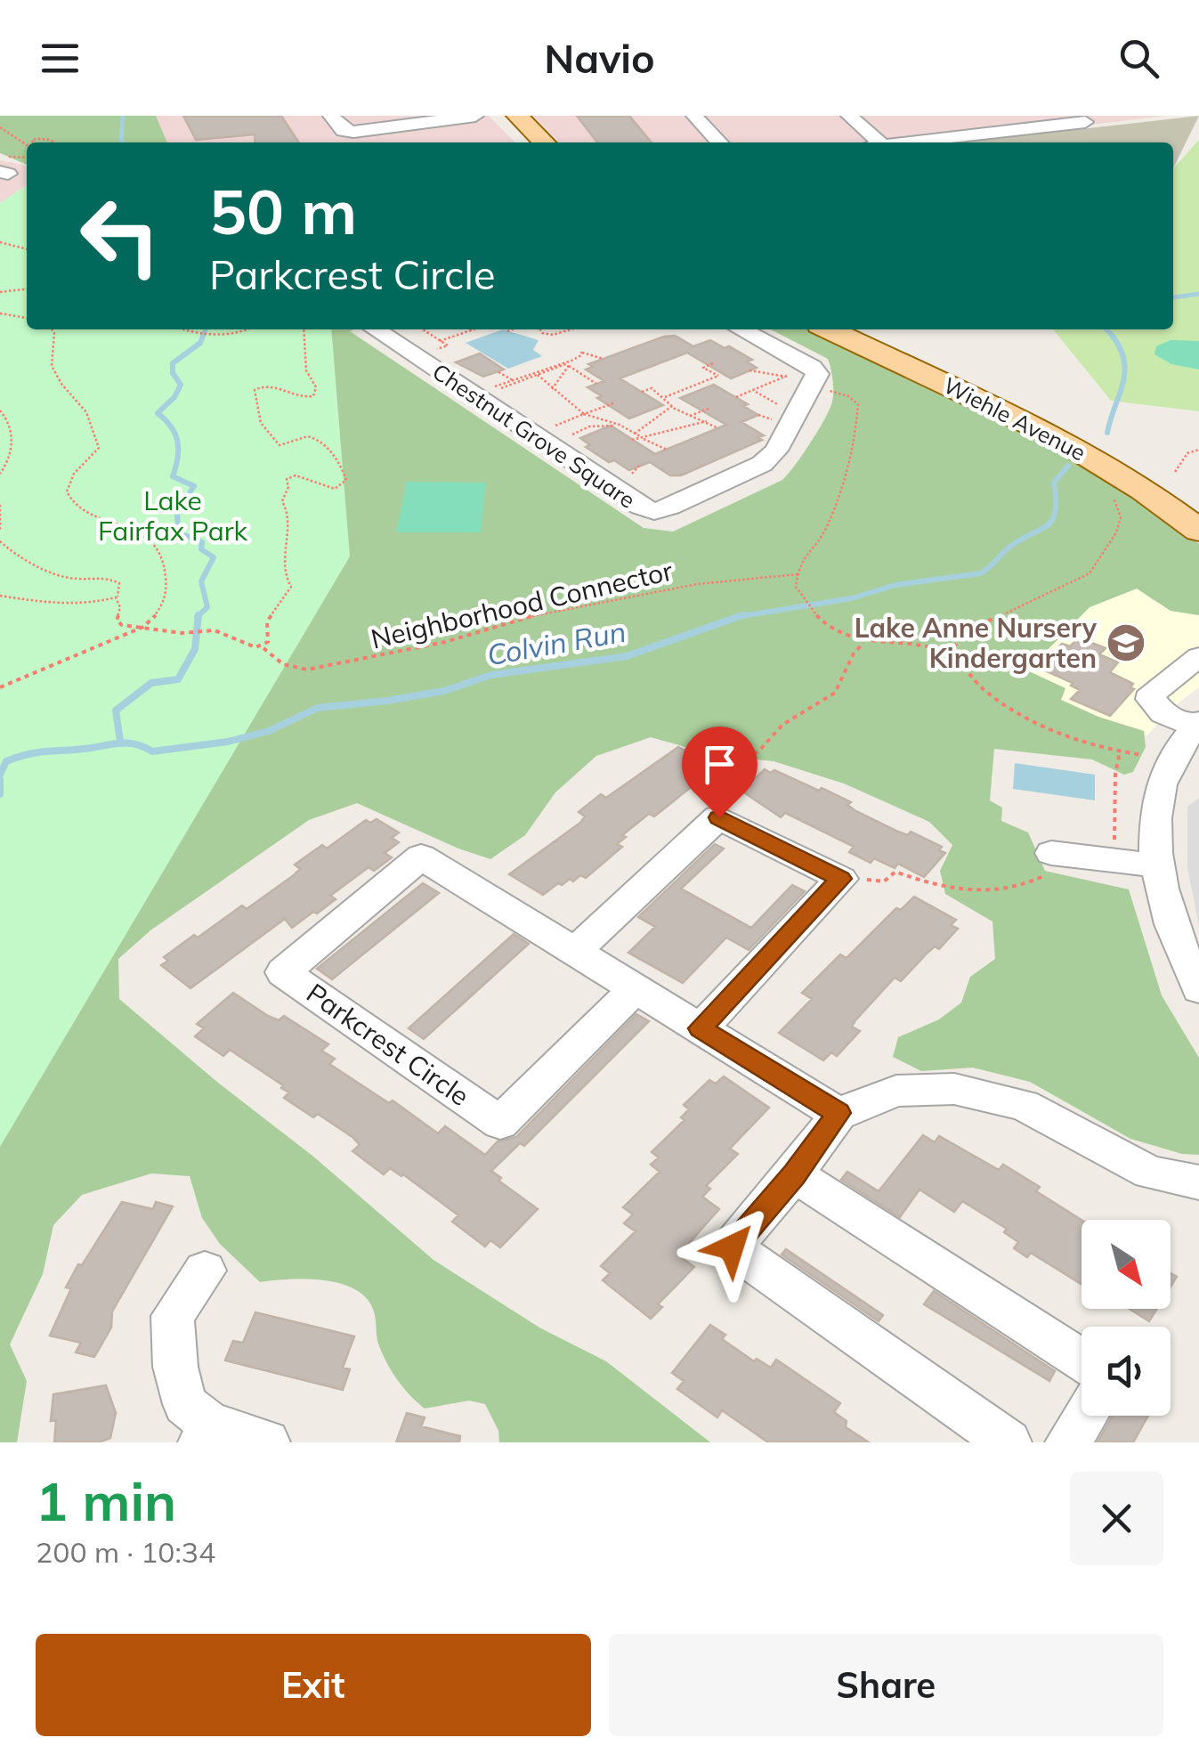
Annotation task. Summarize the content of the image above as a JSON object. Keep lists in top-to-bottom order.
{
  "streets": {
    "main road": ["Wiehle Avenue"],
    "street": ["Chestnut Grove Square", "Parkcrest Circle"],
    "path": ["Neighborhood Connector"]
  },
  "water": ["Colvin Run"],
  "parks": ["Lake Fairfax Park"],
  "places": {
    "school or university": ["Lake Anne Nursery Kindergarten"]
  },
  "north": "bottom right",
  "page": {
    "header": "Navio",
    "turn": ["50 m", "Parkcrest Circle"],
    "heading": ["1 min", "200 m · 10:34"],
    "buttons": ["Exit", "Share"]
  }
}
